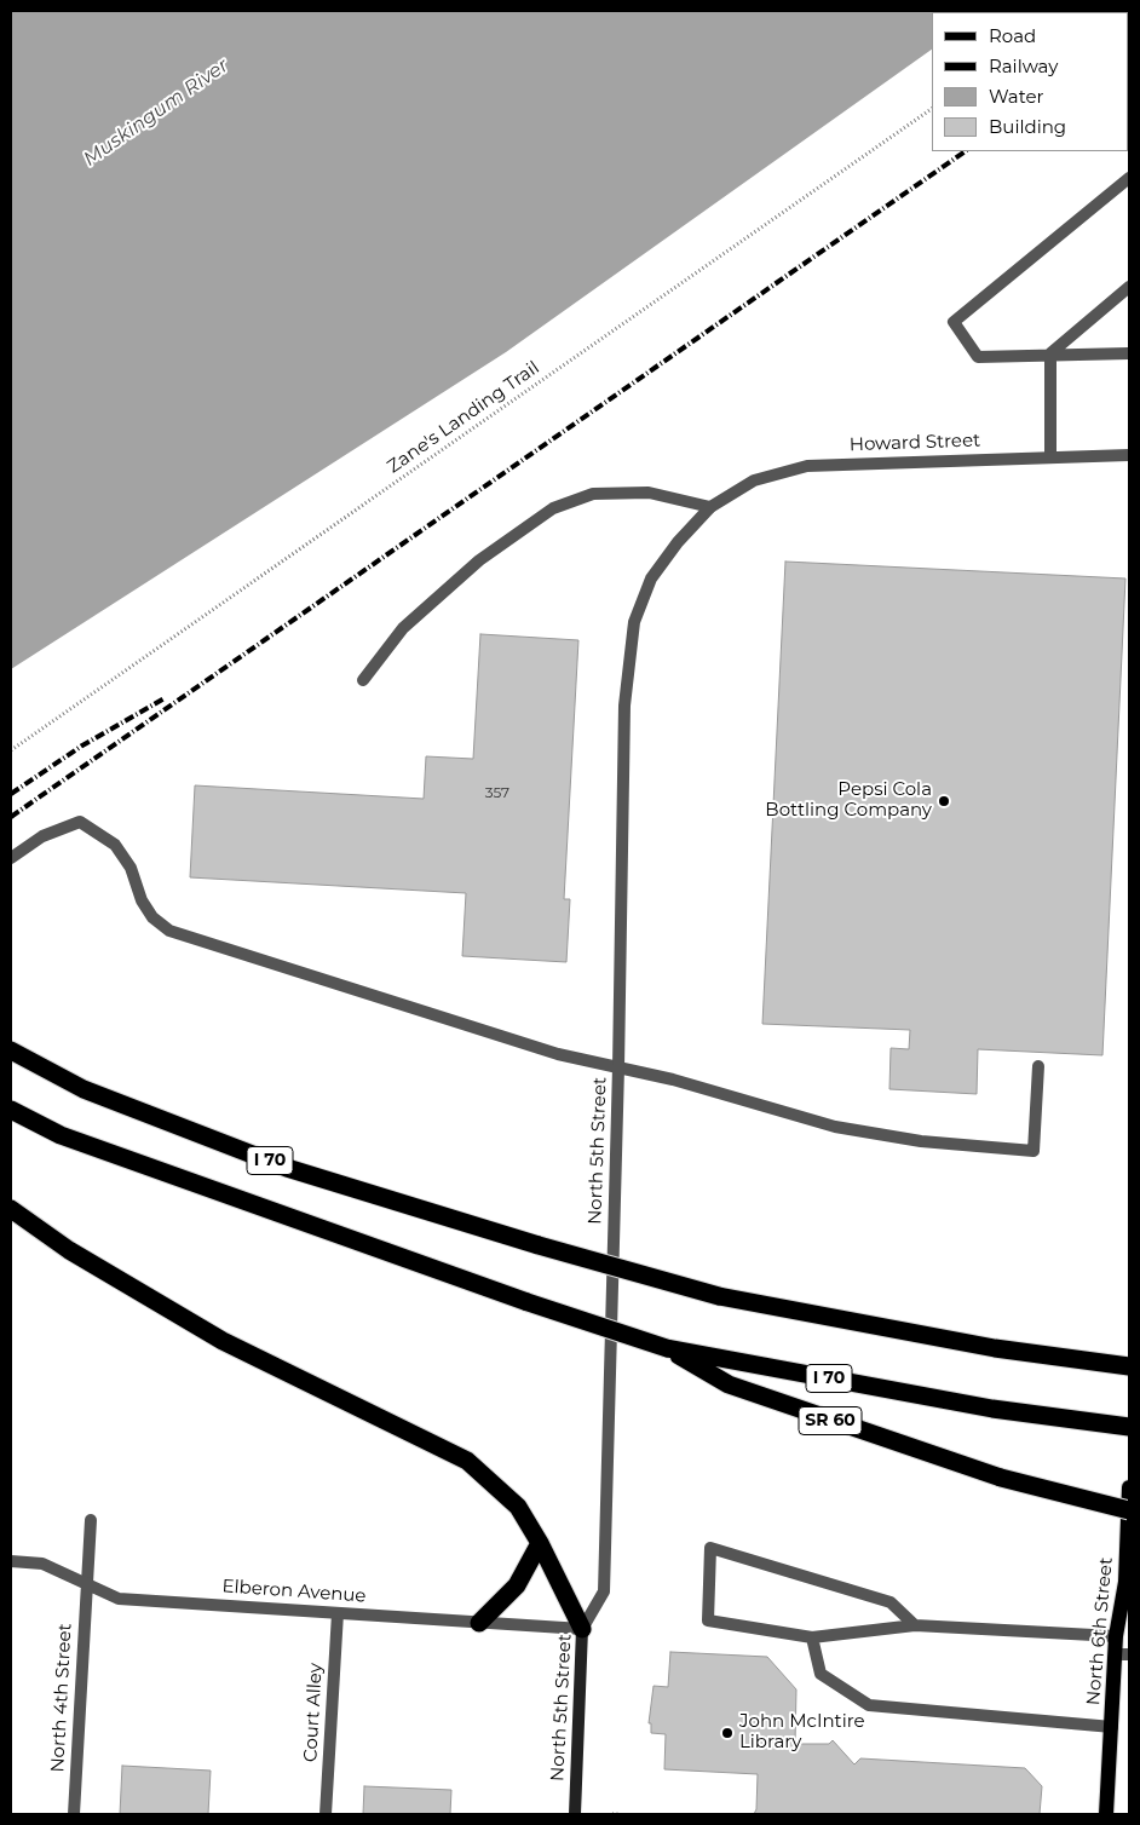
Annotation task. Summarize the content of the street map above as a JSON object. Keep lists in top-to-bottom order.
{
  "streets": {
    "highway": ["I 70", "SR 60"],
    "main road": ["North 5th Street", "North 6th Street"],
    "street": [
      "Howard Street",
      "Elberon Avenue",
      "North 4th Street",
      "Court Alley"
    ],
    "path": ["Zane's Landing Trail"]
  },
  "crossings": [
    ["Howard Street", "North 5th Street"],
    ["North 5th Street", "Elberon Avenue"],
    ["I 70", "SR 60"],
    ["Elberon Avenue", "North 4th Street"],
    ["Elberon Avenue", "Court Alley"]
  ],
  "water": ["Muskingum River"],
  "places": ["Pepsi Cola Bottling Company", "John McIntire Library"],
  "house_numbers": ["357"],
  "legend": [
    "Road",
    "Railway",
    "Water",
    "Building"
  ]
}
